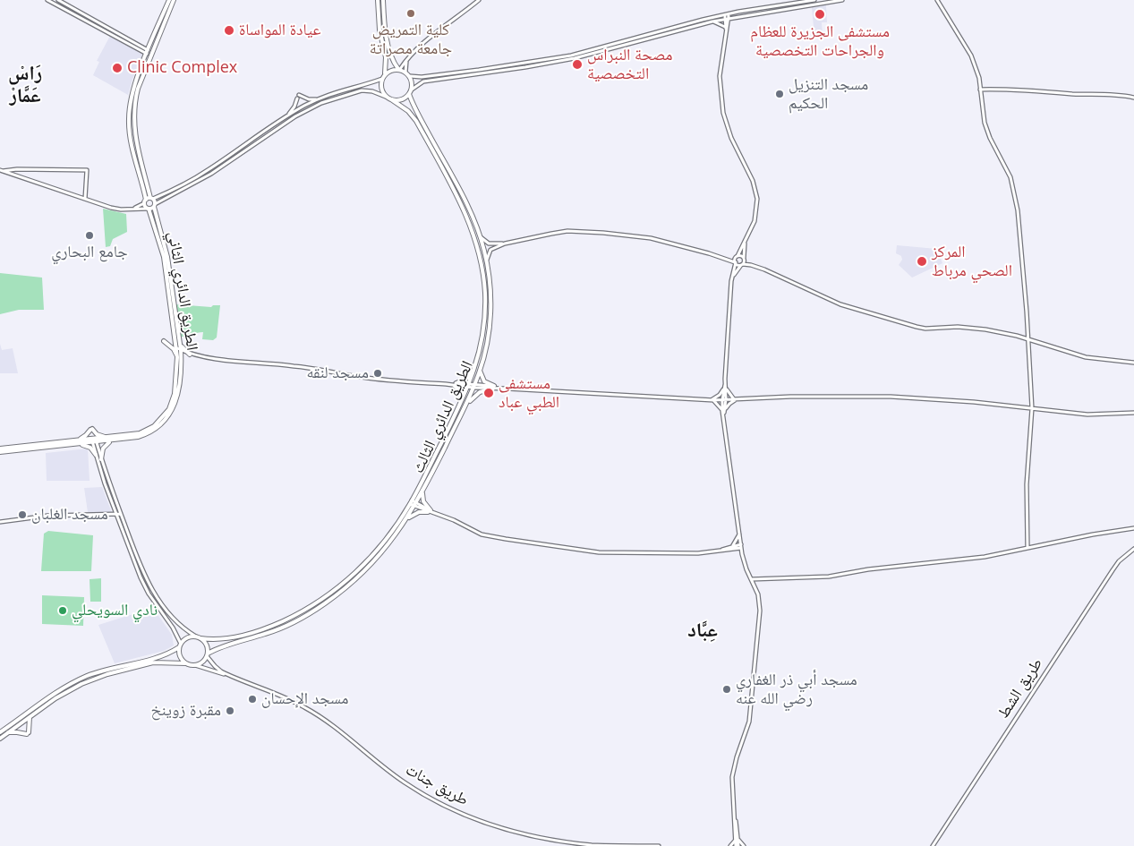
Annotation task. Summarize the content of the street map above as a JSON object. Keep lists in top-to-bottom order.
{
  "streets": {
    "main road": ["الطريق الدائري الثاني", "الطريق الدائري الثالث"],
    "street": ["طريق الشط", "طريق جنات"]
  },
  "districts": ["رَاسْ عَمَّارْ", "عِبَّاد"],
  "places": [
    "كلية التمريض جامعة مصراتة",
    "مستشفى الجزيرة للعظام والجراحات التخصصية",
    "عيادة المواساة",
    "مصحة النبراس التخصصية",
    "Clinic Complex",
    "مسجد التنزيل الحكيم",
    "جامع البحاري",
    "المركز الصحي مرباط",
    "مسجد لنقه",
    "مستشفى الطبي عباد",
    "مسجد الغلبان",
    "نادي السويحلي",
    "مسجد أبي ذر الغفاري رضي الله عنه",
    "مسجد الإحسان",
    "مقبرة زوينخ"
  ]
}
